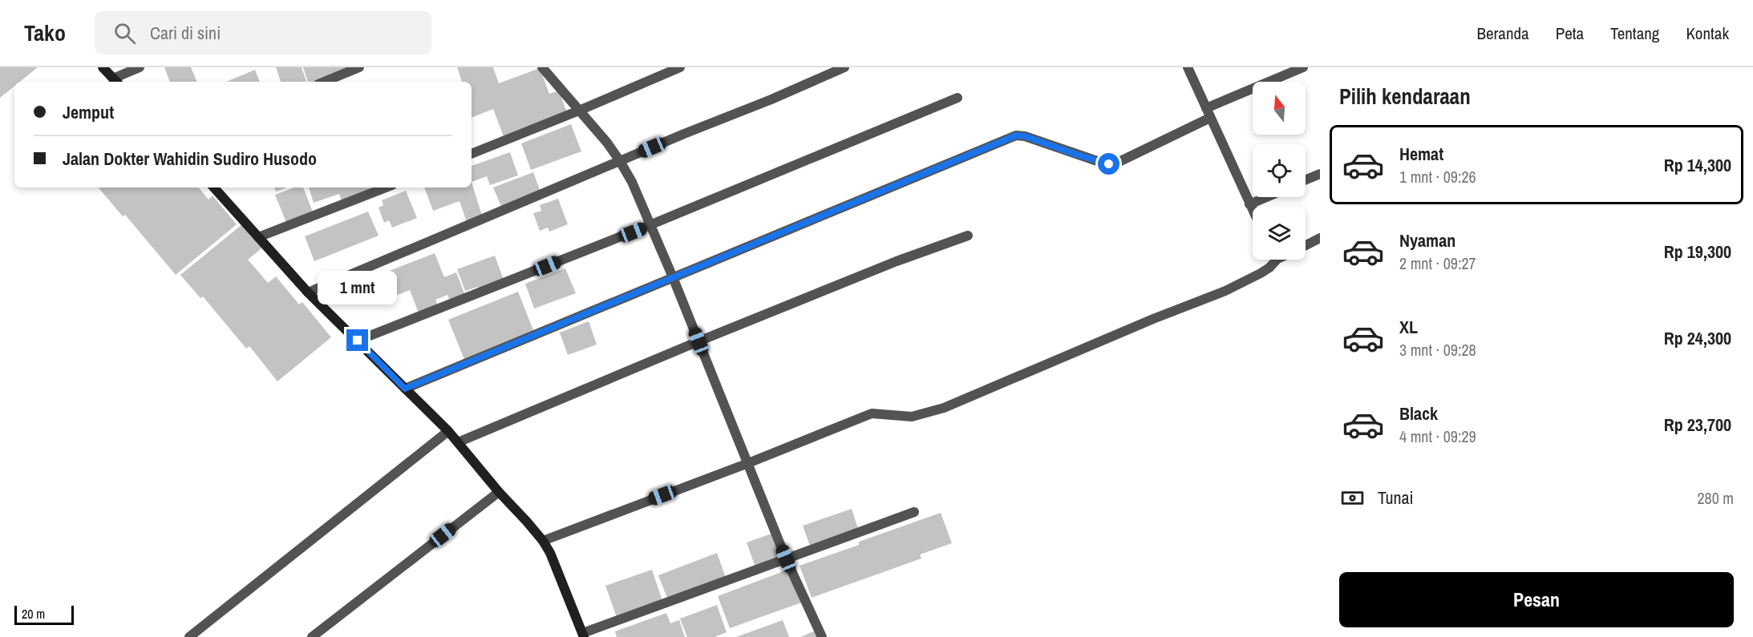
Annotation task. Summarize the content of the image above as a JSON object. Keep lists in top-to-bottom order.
{
  "scale_bar": "20 m",
  "north": "top",
  "page": {
    "header": "Tako",
    "search": "Cari di sini",
    "nav": [
      "Beranda",
      "Peta",
      "Tentang",
      "Kontak"
    ],
    "heading": "Pilih kendaraan",
    "banner": ["Jemput", "Jalan Dokter Wahidin Sudiro Husodo"],
    "list": [
      {
        "name": "Hemat",
        "note": "1 mnt · 09:26",
        "value": "Rp 14,300"
      },
      {
        "name": "Nyaman",
        "note": "2 mnt · 09:27",
        "value": "Rp 19,300"
      },
      {
        "name": "XL",
        "note": "3 mnt · 09:28",
        "value": "Rp 24,300"
      },
      {
        "name": "Black",
        "note": "4 mnt · 09:29",
        "value": "Rp 23,700"
      }
    ],
    "bubble": "1 mnt",
    "pay": ["Tunai", "280 m"],
    "buttons": "Pesan",
    "scale": "20 m"
  }
}
